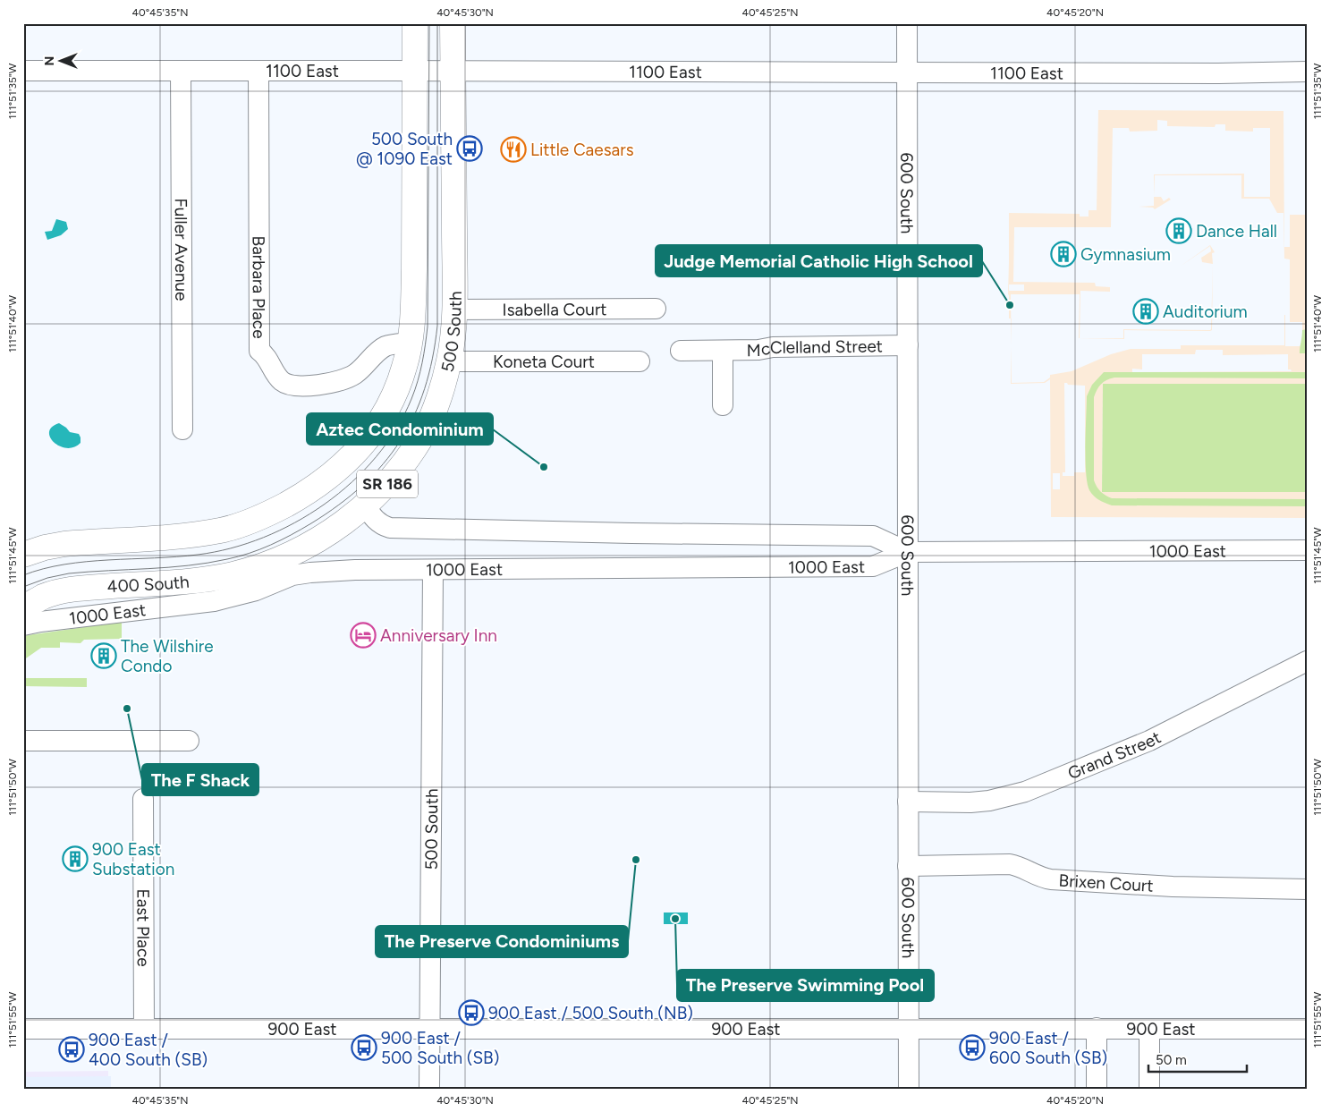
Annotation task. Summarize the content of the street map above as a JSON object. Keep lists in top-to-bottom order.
{
  "streets": {
    "main road": ["500 South", "SR 186", "400 South"],
    "street": [
      "1100 East",
      "600 South",
      "Fuller Avenue",
      "Barbara Place",
      "Isabella Court",
      "McClelland Street",
      "Koneta Court",
      "1000 East",
      "Grand Street",
      "Brixen Court",
      "East Place",
      "900 East"
    ]
  },
  "crossings": [
    ["1100 East", "600 South"],
    ["1100 East", "Fuller Avenue"],
    ["1100 East", "Barbara Place"],
    ["1100 East", "500 South"],
    ["1100 East", "SR 186"],
    ["600 South", "McClelland Street"],
    ["600 South", "1000 East"],
    ["600 South", "Grand Street"],
    ["600 South", "Brixen Court"],
    ["600 South", "900 East"],
    ["Barbara Place", "SR 186"],
    ["Isabella Court", "500 South"],
    ["500 South", "Koneta Court"],
    ["500 South", "1000 East"],
    ["500 South", "400 South"],
    ["500 South", "900 East"],
    ["East Place", "900 East"]
  ],
  "places": {
    "bus stop": [
      "500 South @ 1090 East",
      "900 East / 500 South (NB)",
      "900 East / 500 South (SB)",
      "900 East / 600 South (SB)",
      "900 East / 400 South (SB)"
    ],
    "restaurant": ["Little Caesars"],
    "building": [
      "Dance Hall",
      "Gymnasium",
      "Auditorium",
      "The Wilshire Condo",
      "900 East Substation"
    ],
    "other": [
      "Judge Memorial Catholic High School",
      "Aztec Condominium",
      "The F Shack",
      "The Preserve Condominiums",
      "The Preserve Swimming Pool"
    ],
    "hotel": ["Anniversary Inn"]
  },
  "scale_bar": "50 m",
  "north": "left",
  "coordinates": [
    "40°45'35\"N",
    "40°45'30\"N",
    "40°45'25\"N",
    "40°45'20\"N",
    "111°51'35\"W",
    "111°51'40\"W",
    "111°51'45\"W",
    "111°51'50\"W",
    "111°51'55\"W"
  ]
}
